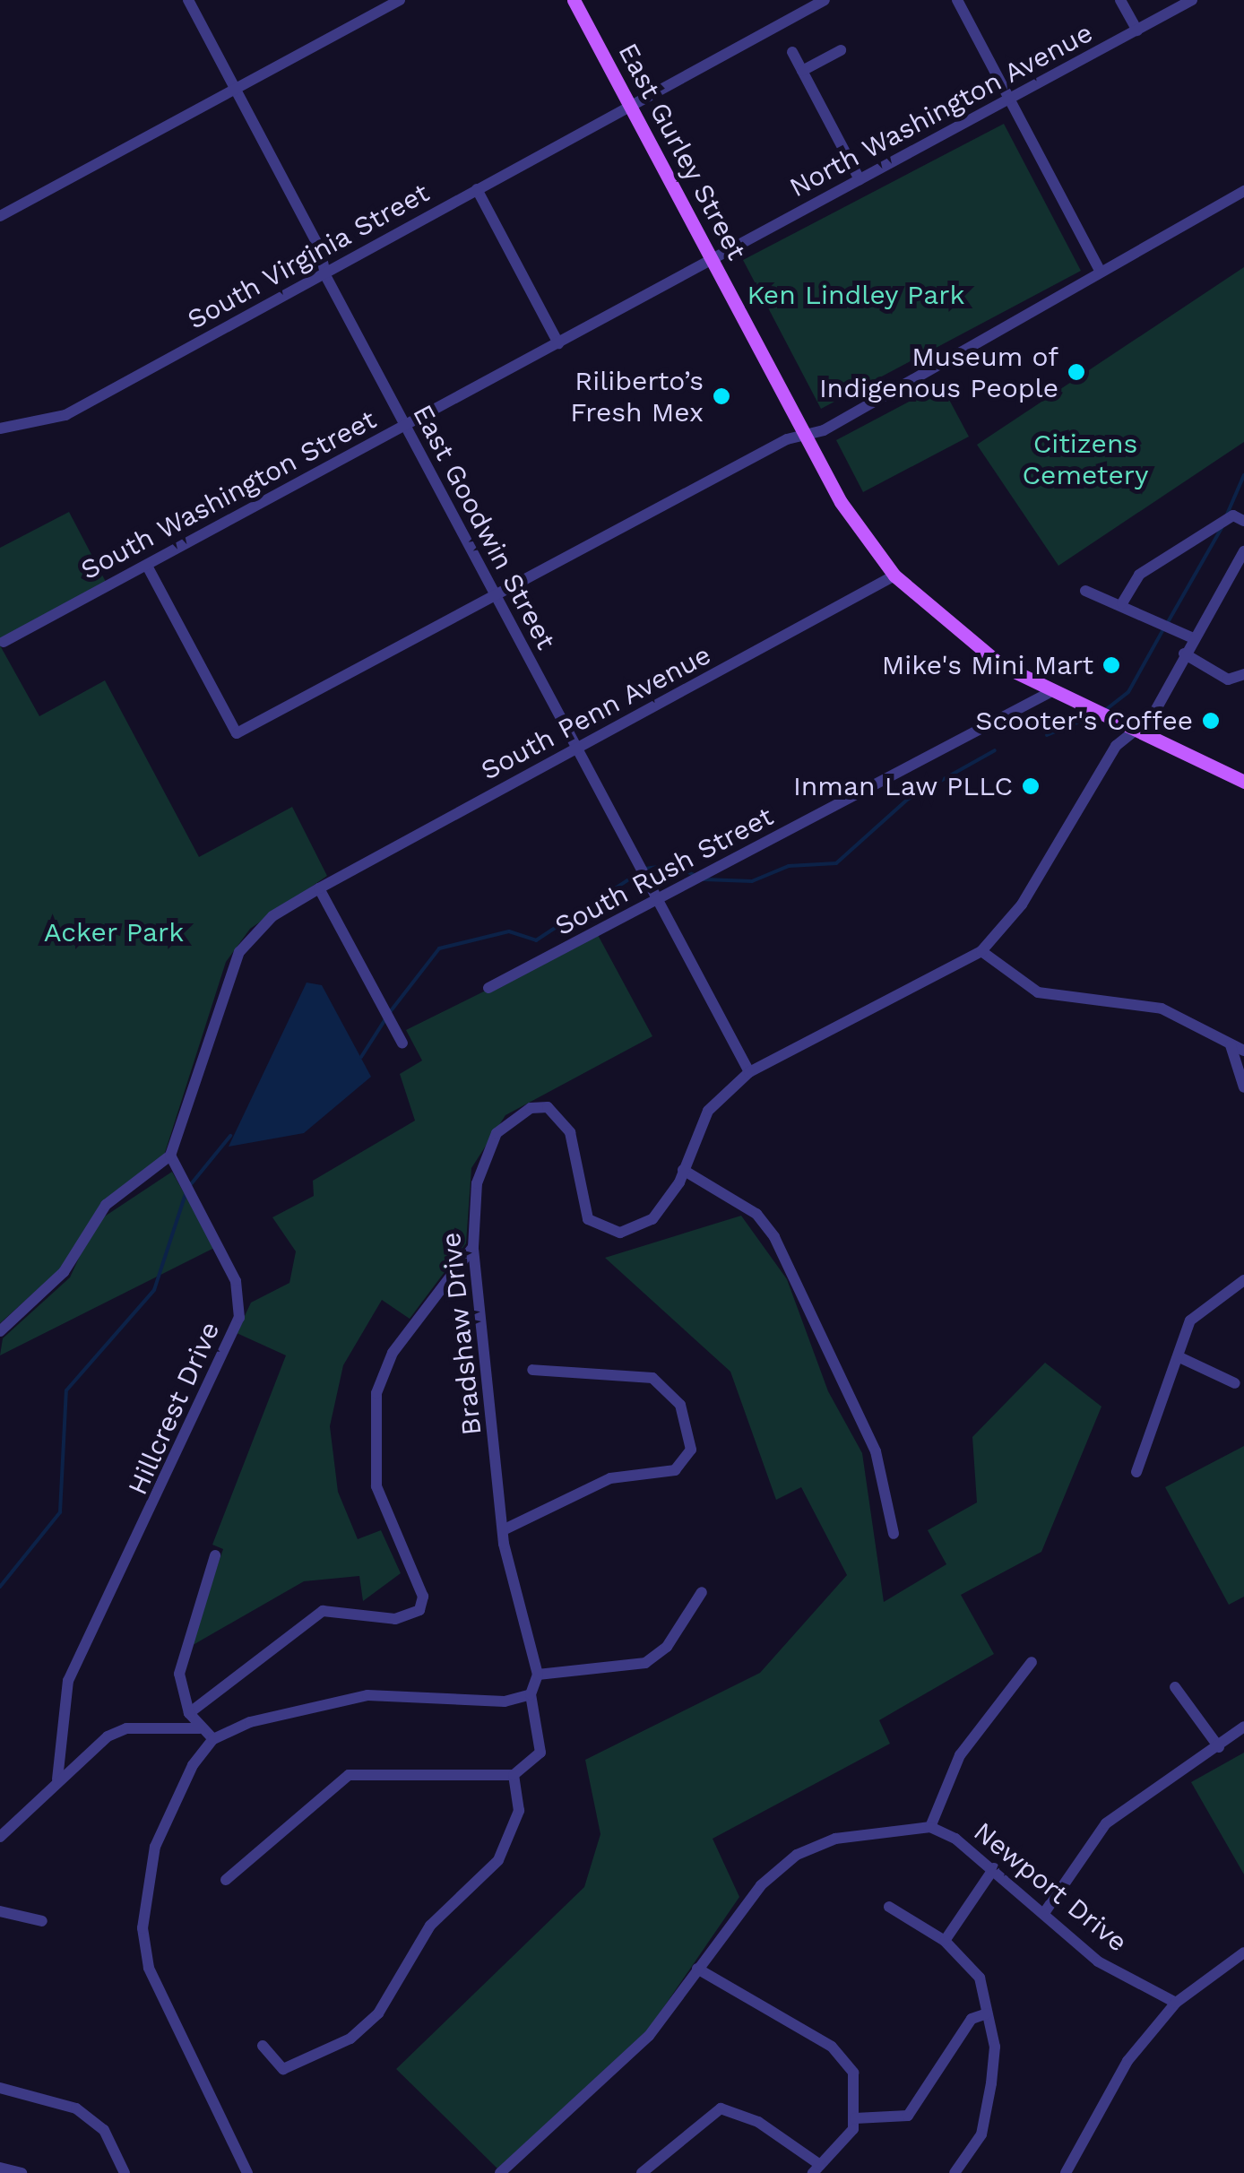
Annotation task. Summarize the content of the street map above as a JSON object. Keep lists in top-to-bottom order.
{
  "streets": {
    "main road": ["East Gurley Street"],
    "street": [
      "North Washington Avenue",
      "South Virginia Street",
      "South Washington Street",
      "East Goodwin Street",
      "South Penn Avenue",
      "South Rush Street",
      "Bradshaw Drive",
      "Hillcrest Drive",
      "Newport Drive"
    ]
  },
  "crossings": [
    ["North Washington Avenue", "East Gurley Street"],
    ["North Washington Avenue", "South Washington Street"],
    ["East Gurley Street", "South Virginia Street"],
    ["East Gurley Street", "South Washington Street"],
    ["East Gurley Street", "South Penn Avenue"],
    ["East Gurley Street", "South Rush Street"],
    ["East Gurley Street", "Bradshaw Drive"],
    ["South Virginia Street", "East Goodwin Street"],
    ["South Washington Street", "East Goodwin Street"],
    ["East Goodwin Street", "South Penn Avenue"],
    ["East Goodwin Street", "South Rush Street"],
    ["East Goodwin Street", "Bradshaw Drive"]
  ],
  "parks": ["Ken Lindley Park", "Citizens Cemetery", "Acker Park"],
  "places": [
    "Museum of Indigenous People",
    "Riliberto’s Fresh Mex",
    "Mike's Mini Mart",
    "Scooter's Coffee",
    "Inman Law PLLC"
  ]
}
